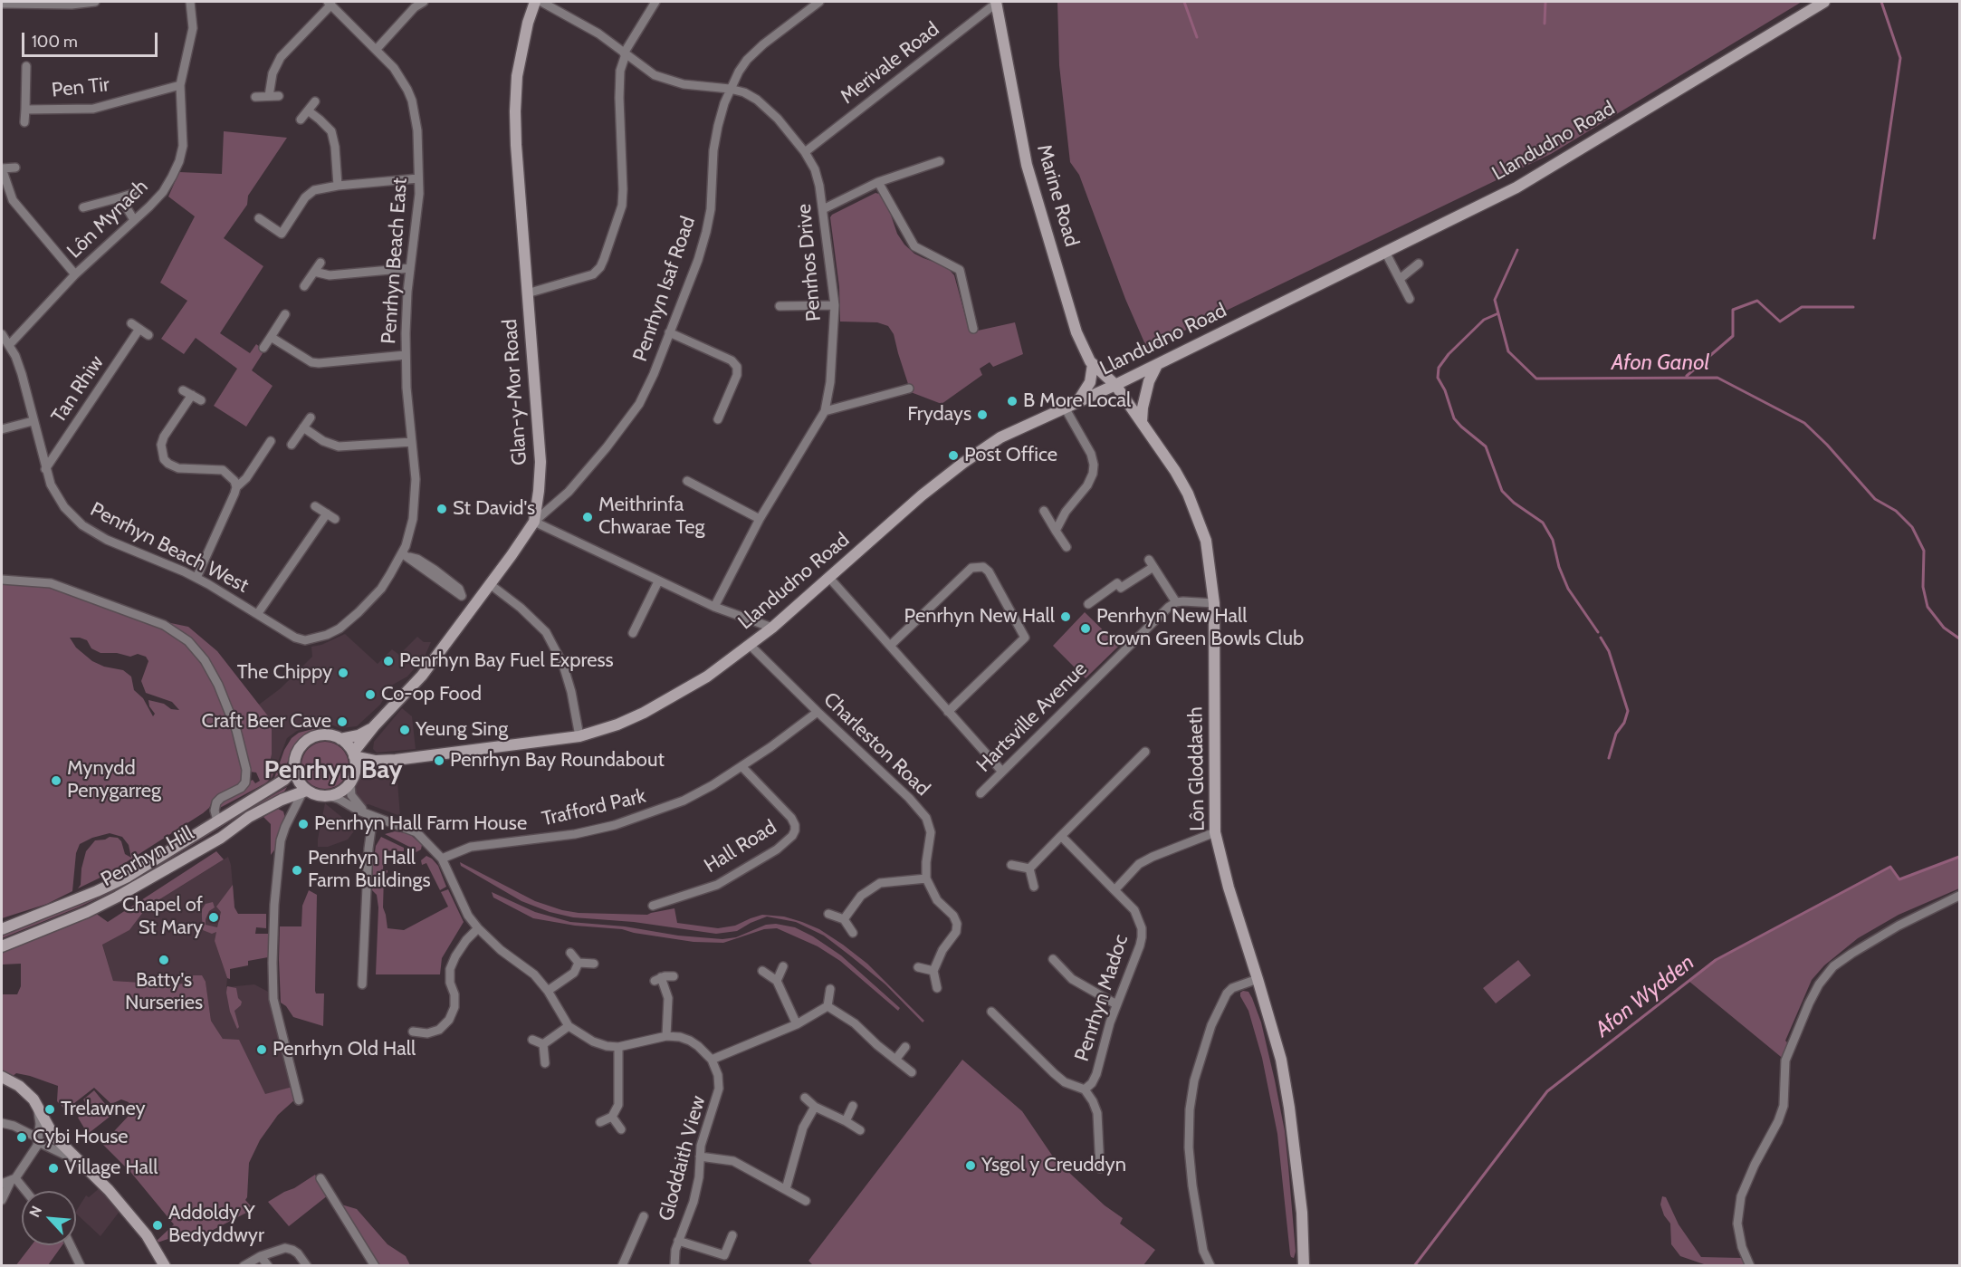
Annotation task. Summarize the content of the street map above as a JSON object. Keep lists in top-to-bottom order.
{
  "streets": {
    "main road": [
      "Llandudno Road",
      "Marine Road",
      "Glan-y-Mor Road",
      "Lôn Gloddaeth",
      "Penrhyn Hill"
    ],
    "street": [
      "Merivale Road",
      "Pen Tir",
      "Lôn Mynach",
      "Penrhyn Beach East",
      "Penrhos Drive",
      "Penrhyn Isaf Road",
      "Tan Rhiw",
      "Penrhyn Beach West",
      "Hartsville Avenue",
      "Charleston Road",
      "Trafford Park",
      "Hall Road",
      "Penrhyn Madoc",
      "Gloddaith View"
    ]
  },
  "crossings": [
    ["Merivale Road", "Marine Road"],
    ["Merivale Road", "Penrhos Drive"],
    ["Pen Tir", "Lôn Mynach"],
    ["Llandudno Road", "Marine Road"],
    ["Llandudno Road", "Charleston Road"],
    ["Llandudno Road", "Lôn Gloddaeth"],
    ["Llandudno Road", "Penrhyn Hill"],
    ["Marine Road", "Lôn Gloddaeth"],
    ["Lôn Mynach", "Penrhyn Beach West"],
    ["Penrhyn Beach East", "Penrhyn Beach West"],
    ["Penrhos Drive", "Penrhyn Isaf Road"],
    ["Penrhyn Isaf Road", "Glan-y-Mor Road"],
    ["Tan Rhiw", "Penrhyn Beach West"],
    ["Charleston Road", "Trafford Park"],
    ["Trafford Park", "Hall Road"]
  ],
  "districts": ["Penrhyn Bay"],
  "water": ["Afon Ganol", "Afon Wydden"],
  "places": [
    "B More Local",
    "Frydays",
    "Post Office",
    "St David's",
    "Meithrinfa Chwarae Teg",
    "Penrhyn New Hall",
    "Penrhyn New Hall Crown Green Bowls Club",
    "Penrhyn Bay Fuel Express",
    "The Chippy",
    "Co-op Food",
    "Craft Beer Cave",
    "Yeung Sing",
    "Penrhyn Bay Roundabout",
    "Mynydd Penygarreg",
    "Penrhyn Hall Farm House",
    "Penrhyn Hall Farm Buildings",
    "Chapel of St Mary",
    "Batty's Nurseries",
    "Penrhyn Old Hall",
    "Trelawney",
    "Cybi House",
    "Ysgol y Creuddyn",
    "Village Hall",
    "Addoldy Y Bedyddwyr"
  ],
  "scale_bar": "100 m",
  "north": "top left"
}
